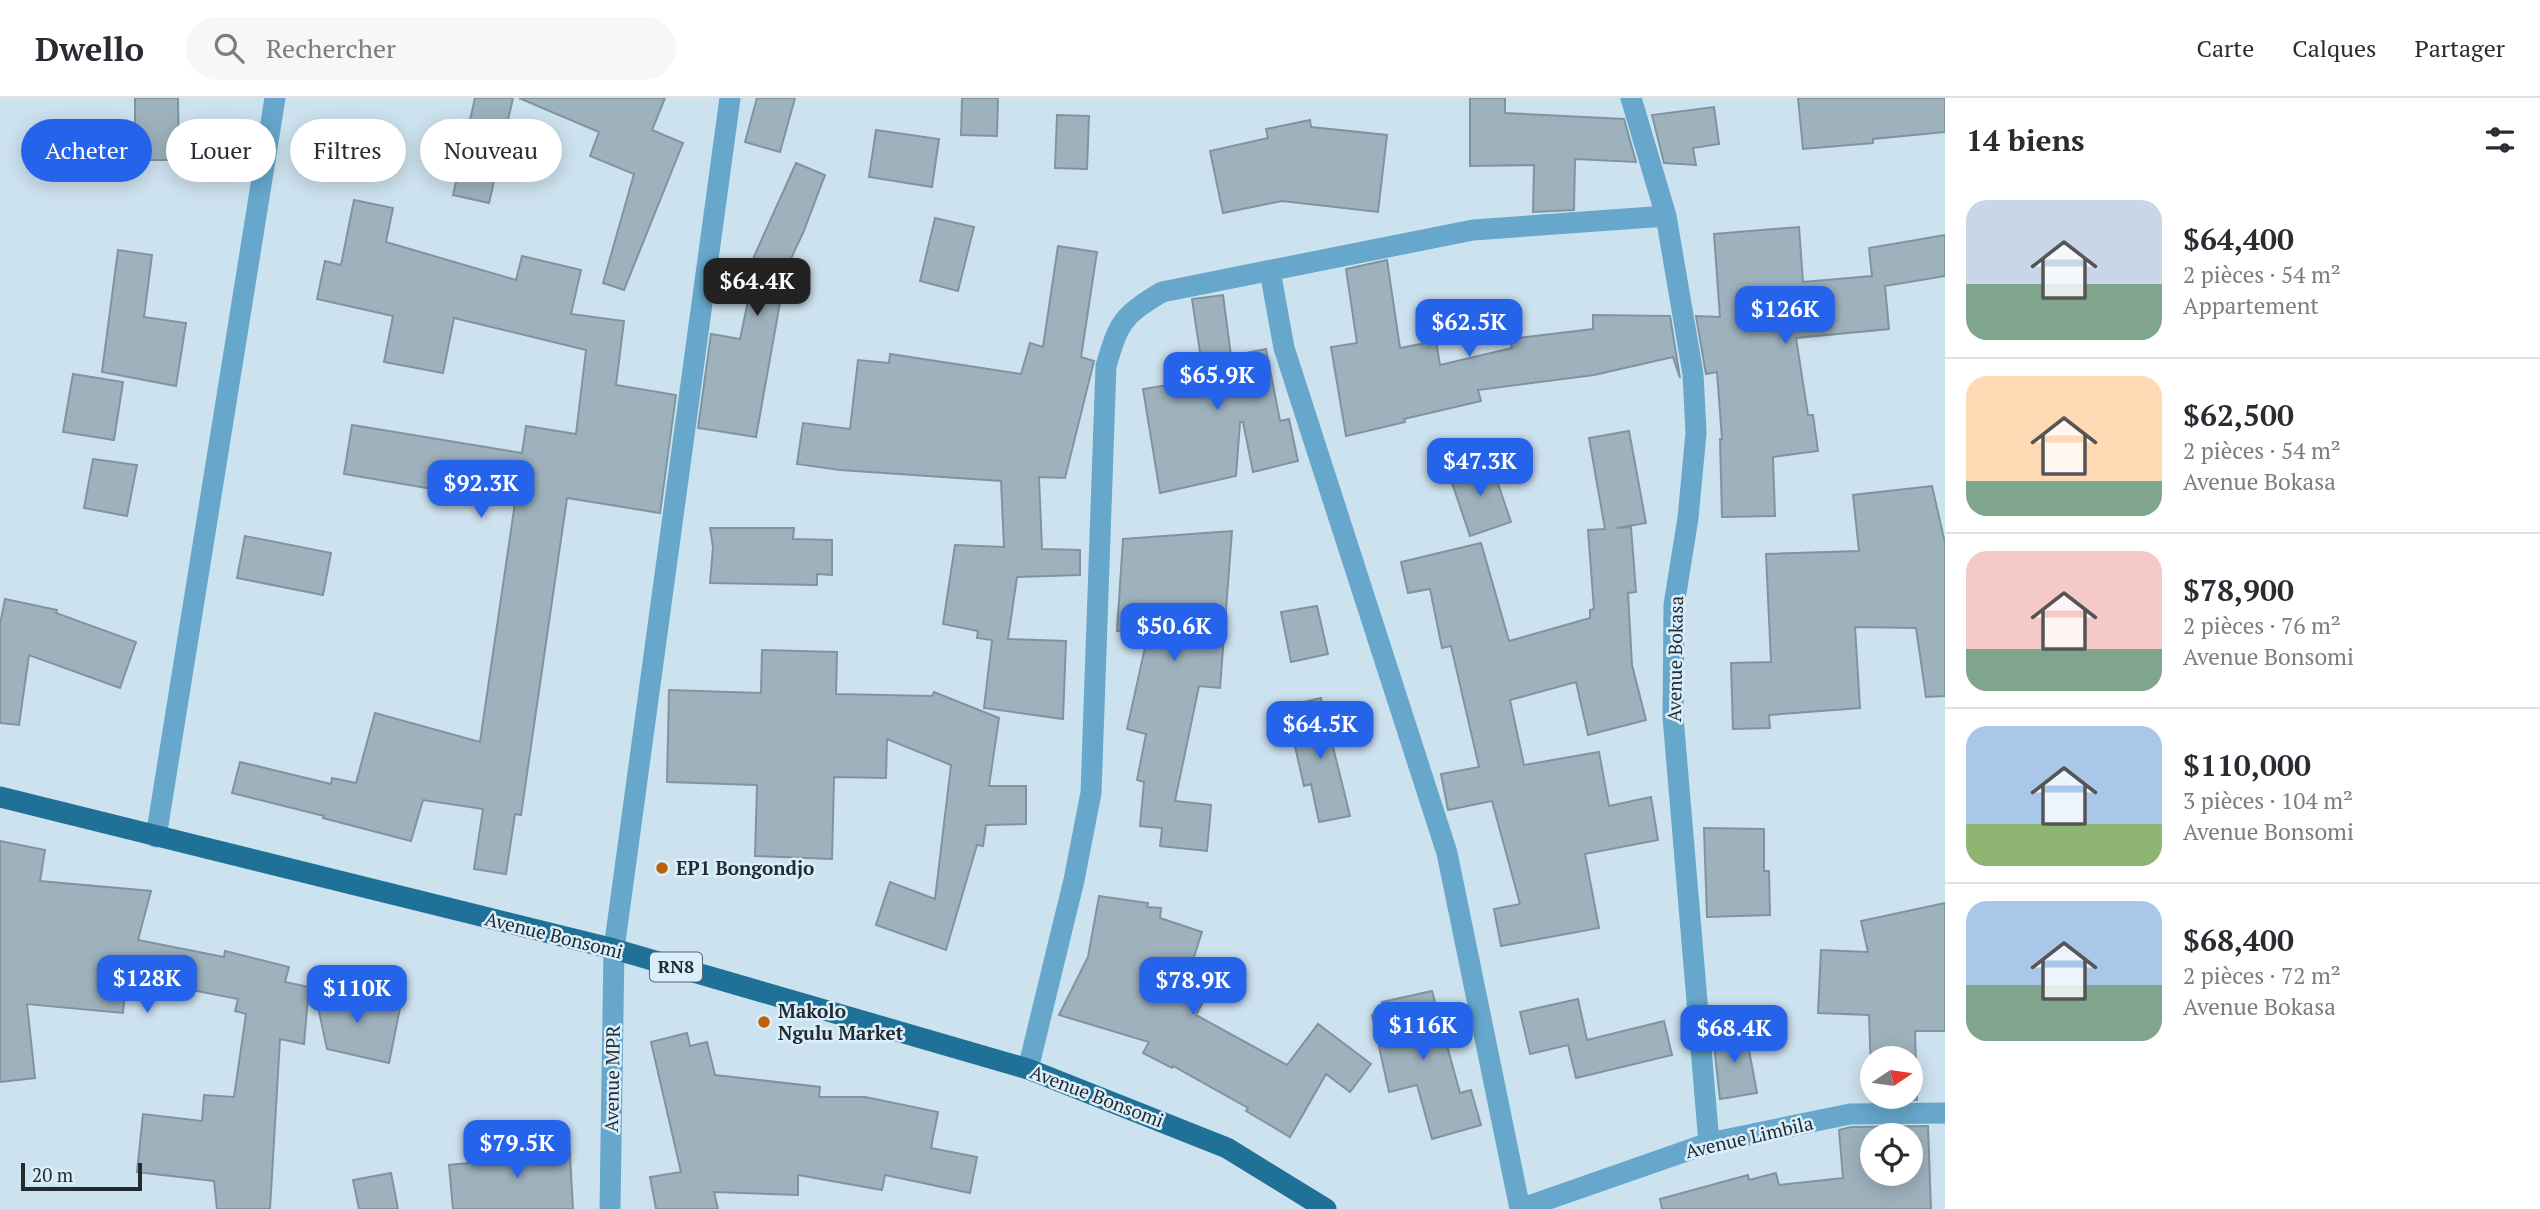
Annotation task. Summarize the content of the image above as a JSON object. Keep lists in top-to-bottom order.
{
  "streets": {
    "main road": ["Avenue Bonsomi", "RN8"],
    "street": ["Avenue Bokasa", "Avenue MPR", "Avenue Limbila"]
  },
  "crossings": [
    ["Avenue Bokasa", "Avenue Limbila"],
    ["Avenue Bonsomi", "Avenue MPR"]
  ],
  "places": ["EP1 Bongondjo", "Makolo Ngulu Market"],
  "scale_bar": "20 m",
  "north": "right",
  "page": {
    "header": "Dwello",
    "search": "Rechercher",
    "nav": ["Carte", "Calques", "Partager"],
    "heading": "14 biens",
    "chip": [
      "Acheter",
      "Louer",
      "Filtres",
      "Nouveau"
    ],
    "list": [
      {
        "name": "$64,400",
        "note": "2 pièces · 54 m² · Appartement"
      },
      {
        "name": "$62,500",
        "note": "2 pièces · 54 m² · Avenue Bokasa"
      },
      {
        "name": "$78,900",
        "note": "2 pièces · 76 m² · Avenue Bonsomi"
      },
      {
        "name": "$110,000",
        "note": "3 pièces · 104 m² · Avenue Bonsomi"
      },
      {
        "name": "$68,400",
        "note": "2 pièces · 72 m² · Avenue Bokasa"
      }
    ],
    "price": [
      "$64.4K",
      "$126K",
      "$62.5K",
      "$65.9K",
      "$47.3K",
      "$92.3K",
      "$50.6K",
      "$64.5K",
      "$128K",
      "$78.9K",
      "$110K",
      "$116K",
      "$68.4K",
      "$79.5K"
    ],
    "scale": "20 m"
  }
}
